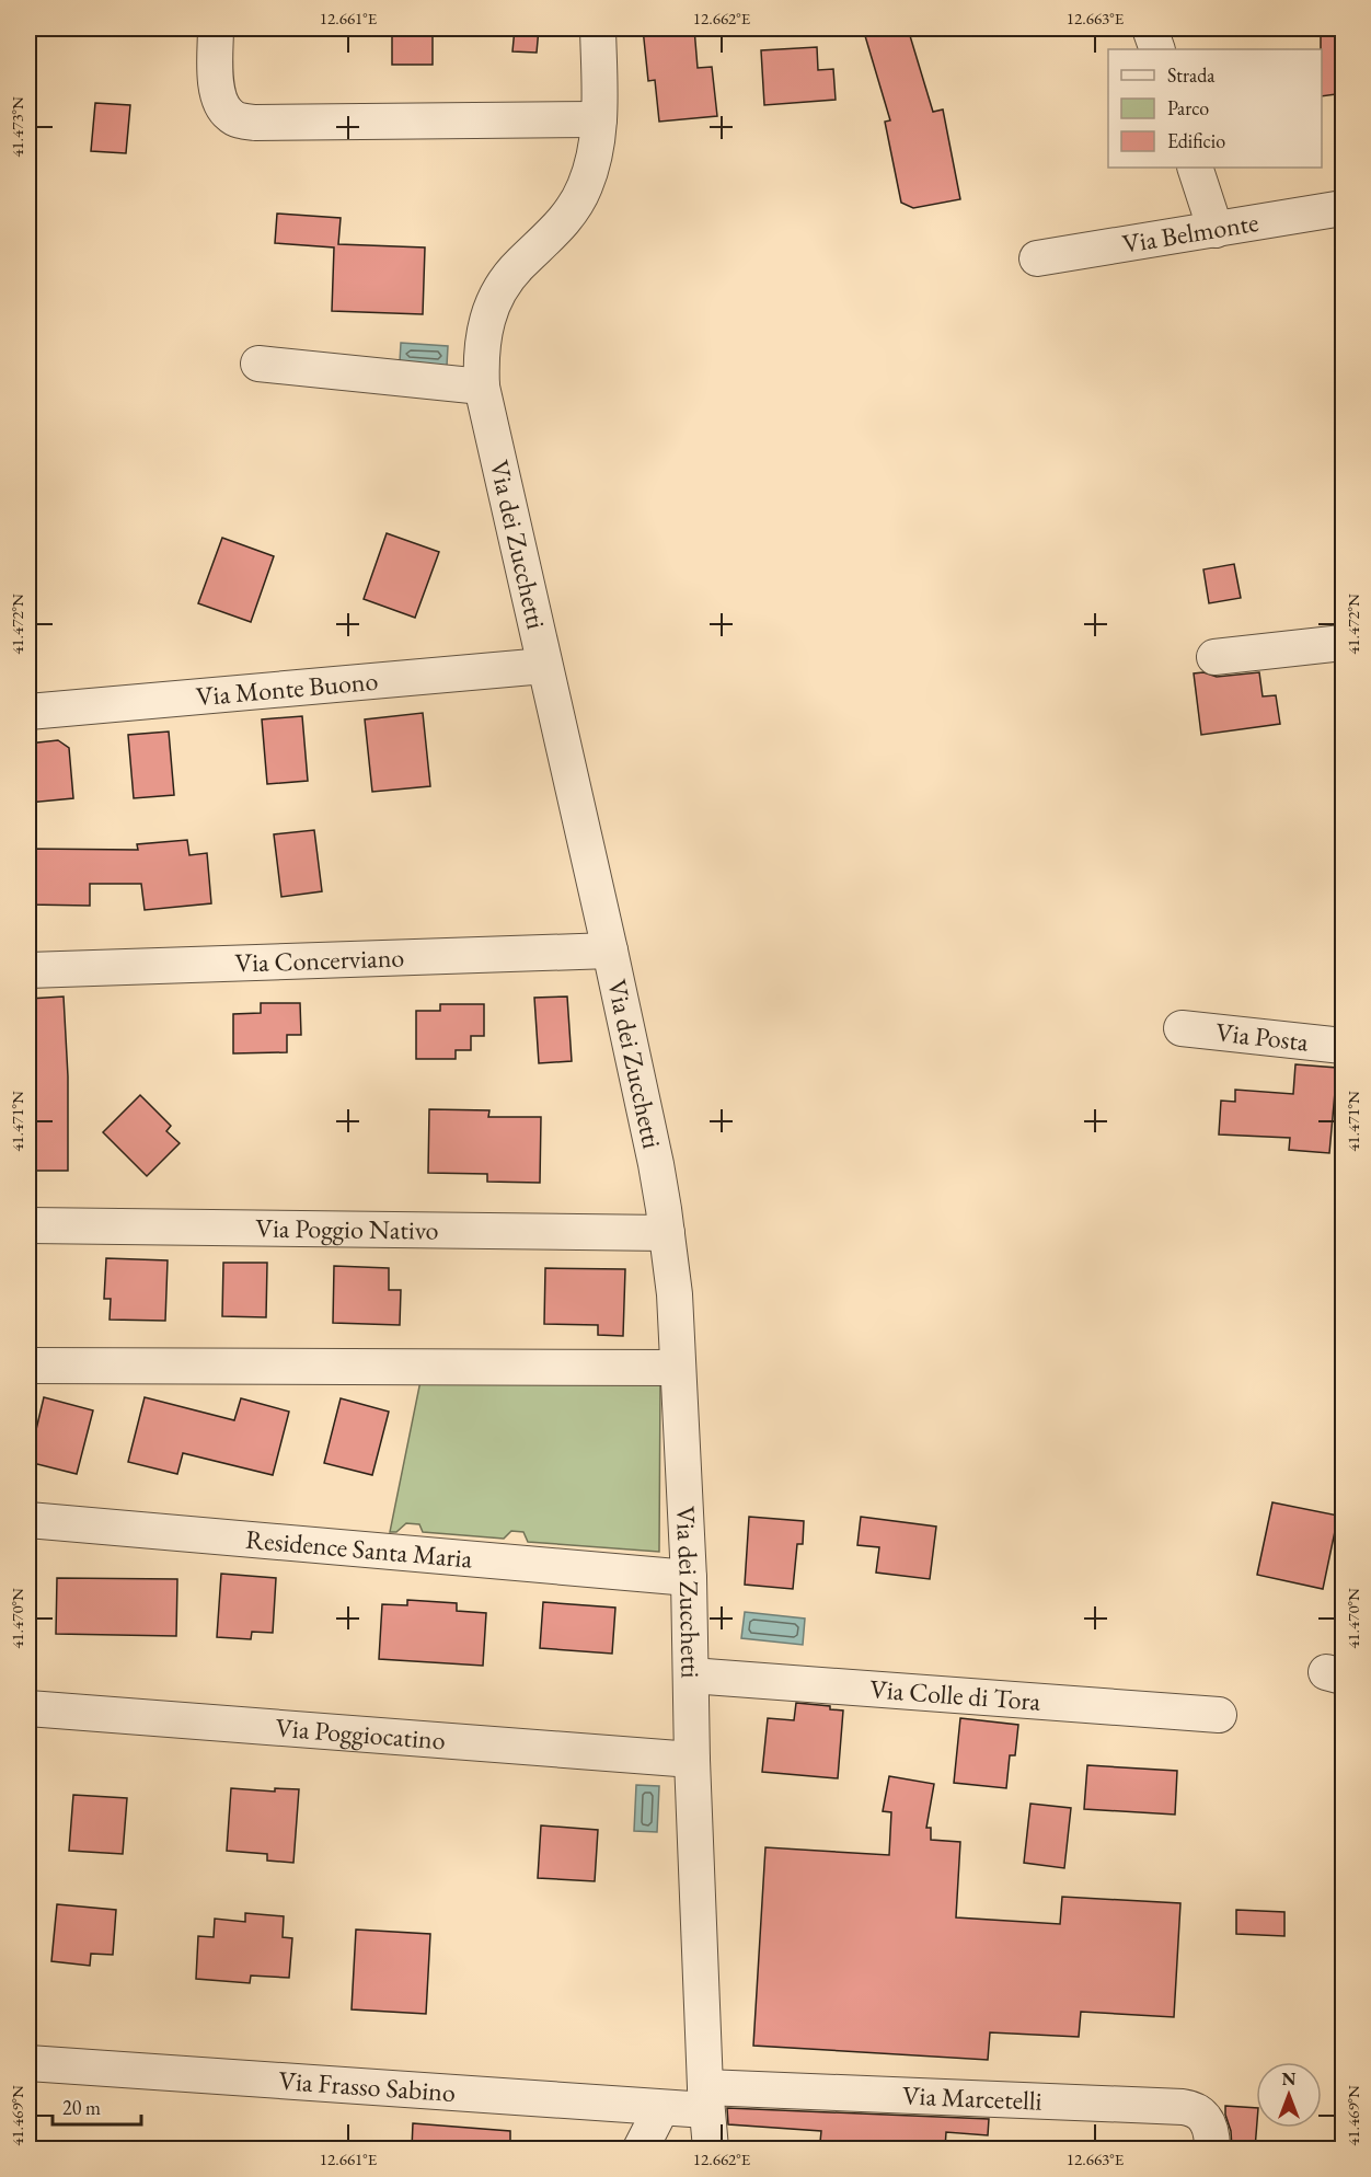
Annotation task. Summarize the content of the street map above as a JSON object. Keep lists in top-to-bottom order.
{
  "streets": {
    "street": [
      "Via Belmonte",
      "Via dei Zucchetti",
      "Via Monte Buono",
      "Via Concerviano",
      "Via Posta",
      "Via Poggio Nativo",
      "Residence Santa Maria",
      "Via Colle di Tora",
      "Via Poggiocatino",
      "Via Frasso Sabino",
      "Via Marcetelli"
    ]
  },
  "crossings": [
    ["Via dei Zucchetti", "Via Monte Buono"],
    ["Via dei Zucchetti", "Via Concerviano"],
    ["Via dei Zucchetti", "Via Poggio Nativo"],
    ["Via dei Zucchetti", "Residence Santa Maria"],
    ["Via dei Zucchetti", "Via Colle di Tora"],
    ["Via dei Zucchetti", "Via Poggiocatino"],
    ["Via dei Zucchetti", "Via Frasso Sabino"],
    ["Via dei Zucchetti", "Via Marcetelli"],
    ["Via Frasso Sabino", "Via Marcetelli"]
  ],
  "legend": ["Strada", "Parco", "Edificio"],
  "scale_bar": "20 m",
  "north": "top",
  "coordinates": [
    "12.661°E",
    "12.662°E",
    "12.663°E",
    "41.473°N",
    "41.472°N",
    "41.471°N",
    "41.470°N",
    "41.469°N"
  ]
}
